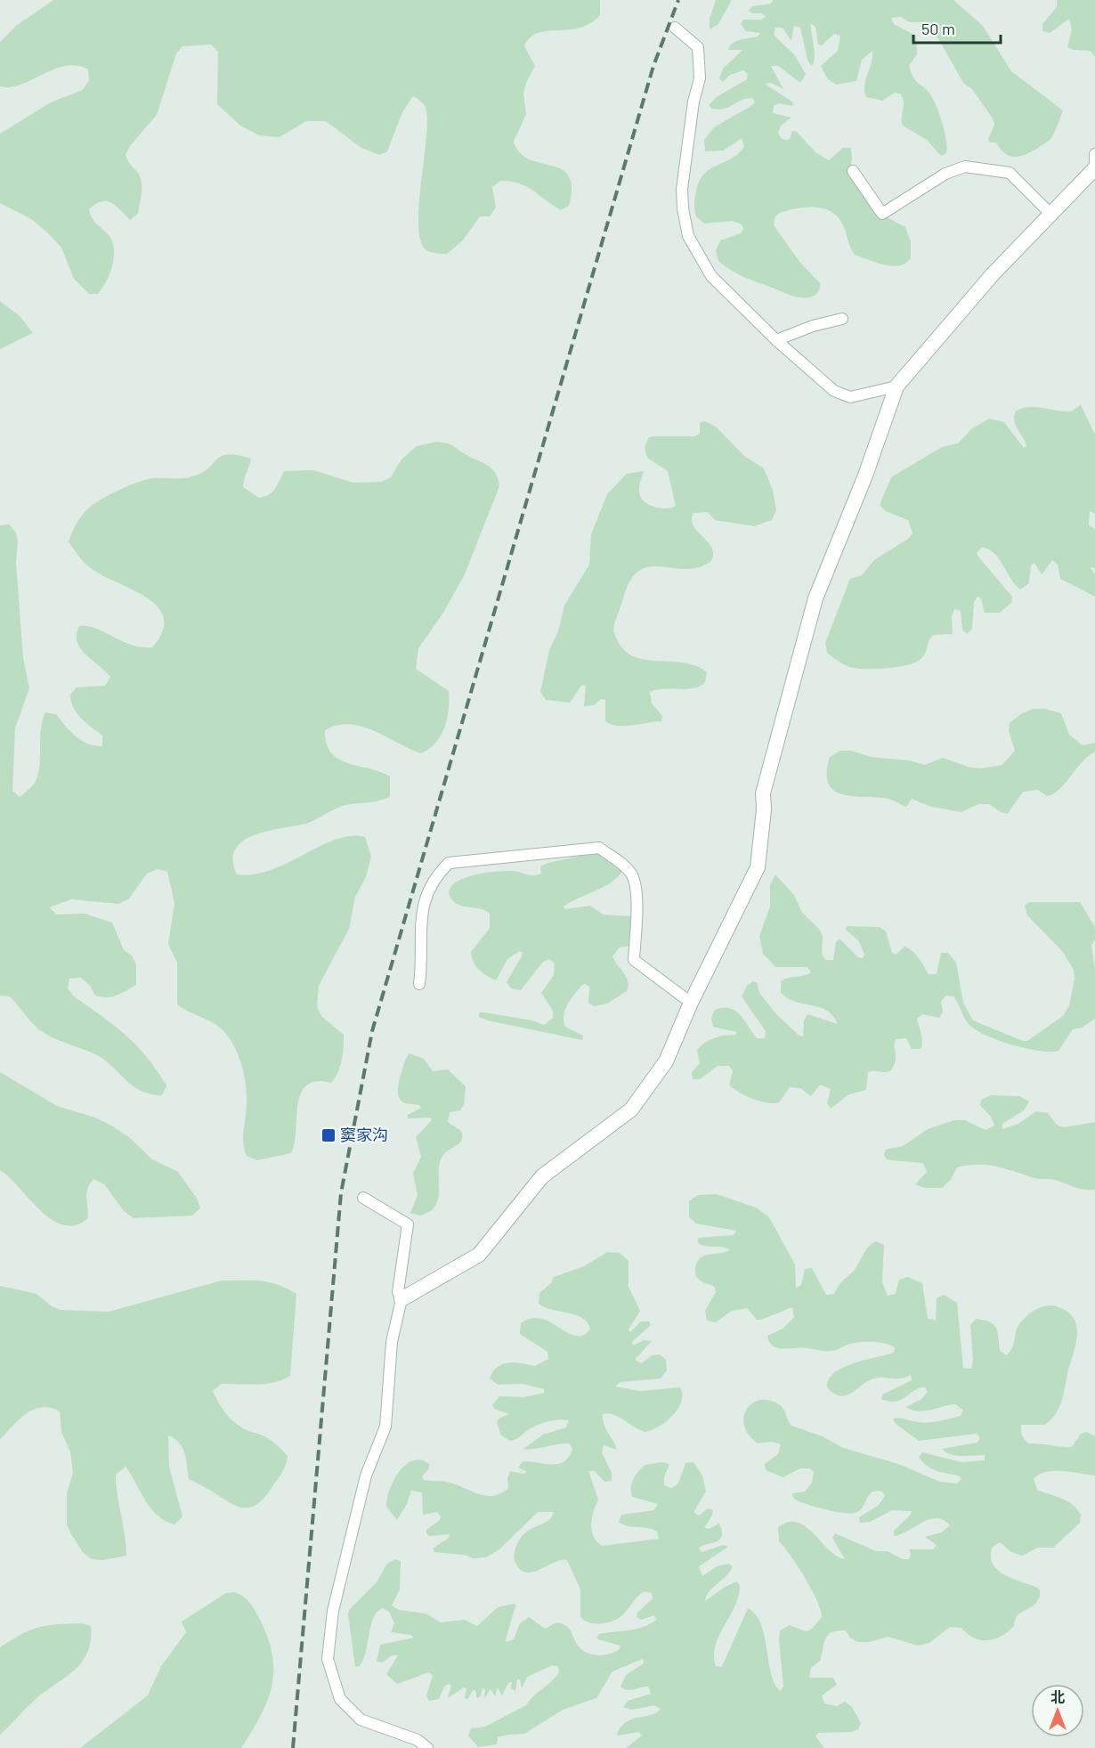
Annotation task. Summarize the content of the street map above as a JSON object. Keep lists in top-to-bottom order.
{
  "places": {
    "transit": ["窦家沟"]
  },
  "scale_bar": "50 m",
  "north": "top"
}
